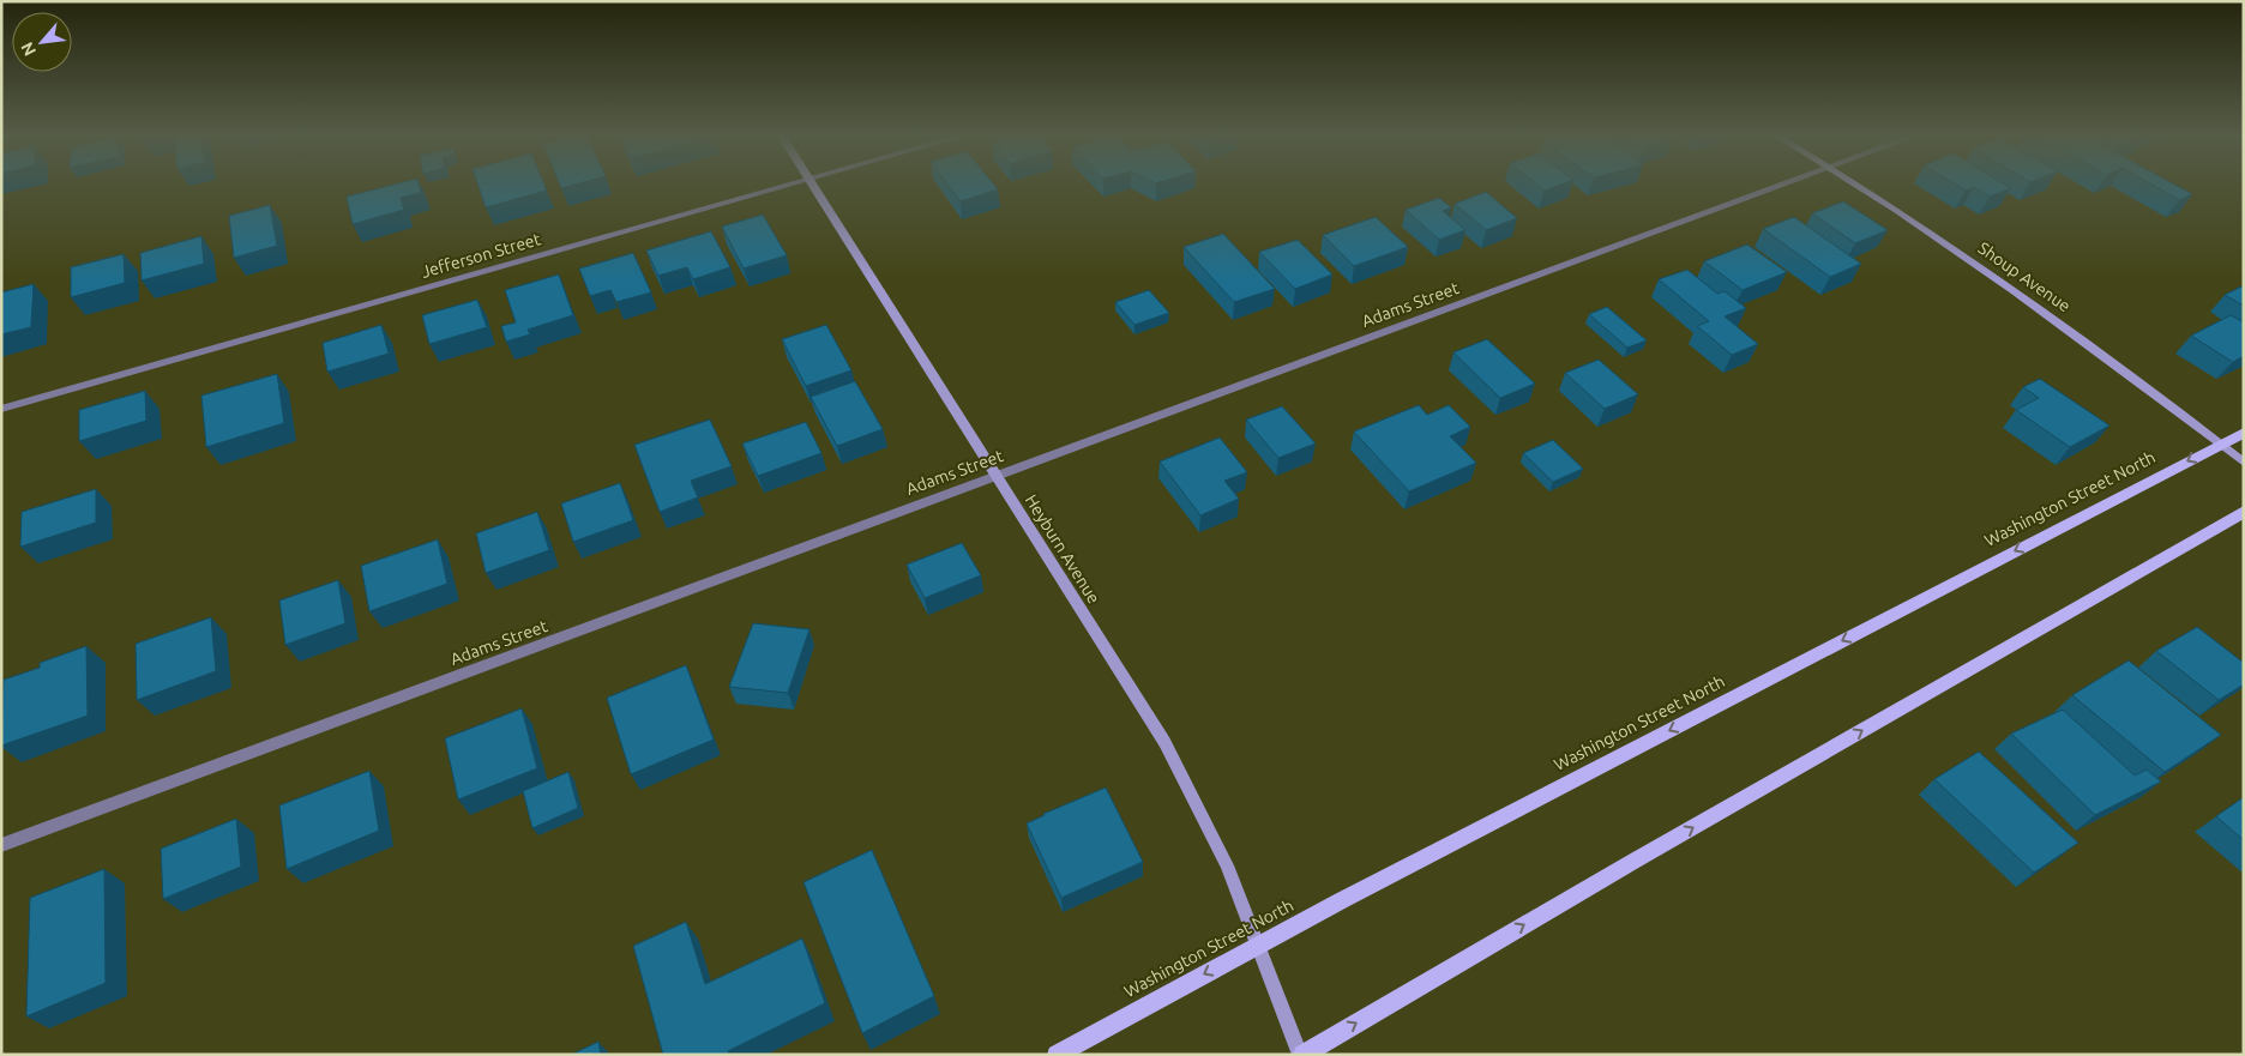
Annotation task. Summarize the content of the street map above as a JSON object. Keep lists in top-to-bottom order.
{
  "streets": {
    "main road": ["Washington Street North"],
    "street": [
      "Jefferson Street",
      "Shoup Avenue",
      "Adams Street",
      "Heyburn Avenue"
    ]
  },
  "crossings": [
    ["Shoup Avenue", "Washington Street North"],
    ["Adams Street", "Heyburn Avenue"],
    ["Washington Street North", "Heyburn Avenue"]
  ],
  "north": "bottom left"
}
